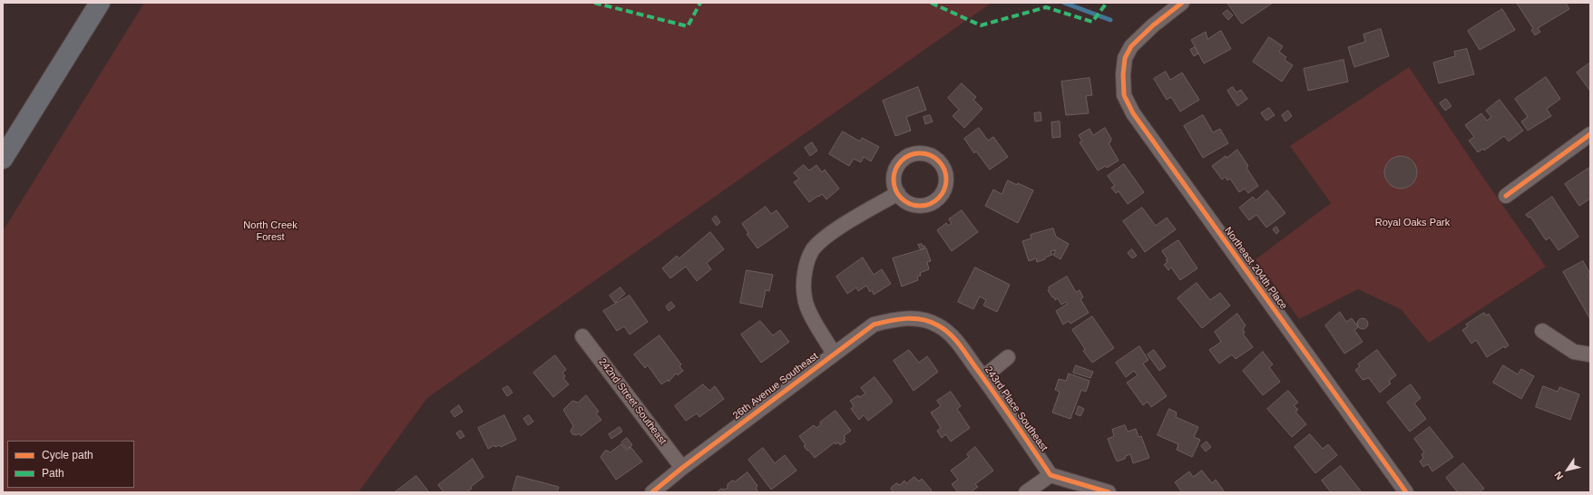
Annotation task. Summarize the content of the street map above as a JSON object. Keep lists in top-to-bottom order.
{
  "streets": {
    "street": [
      "Northeast 204th Place",
      "26th Avenue Southeast",
      "242nd Street Southeast",
      "243rd Place Southeast"
    ]
  },
  "crossings": [
    ["26th Avenue Southeast", "242nd Street Southeast"],
    ["26th Avenue Southeast", "243rd Place Southeast"]
  ],
  "parks": ["Royal Oaks Park", "North Creek Forest"],
  "legend": ["Cycle path", "Path"],
  "north": "bottom left"
}
